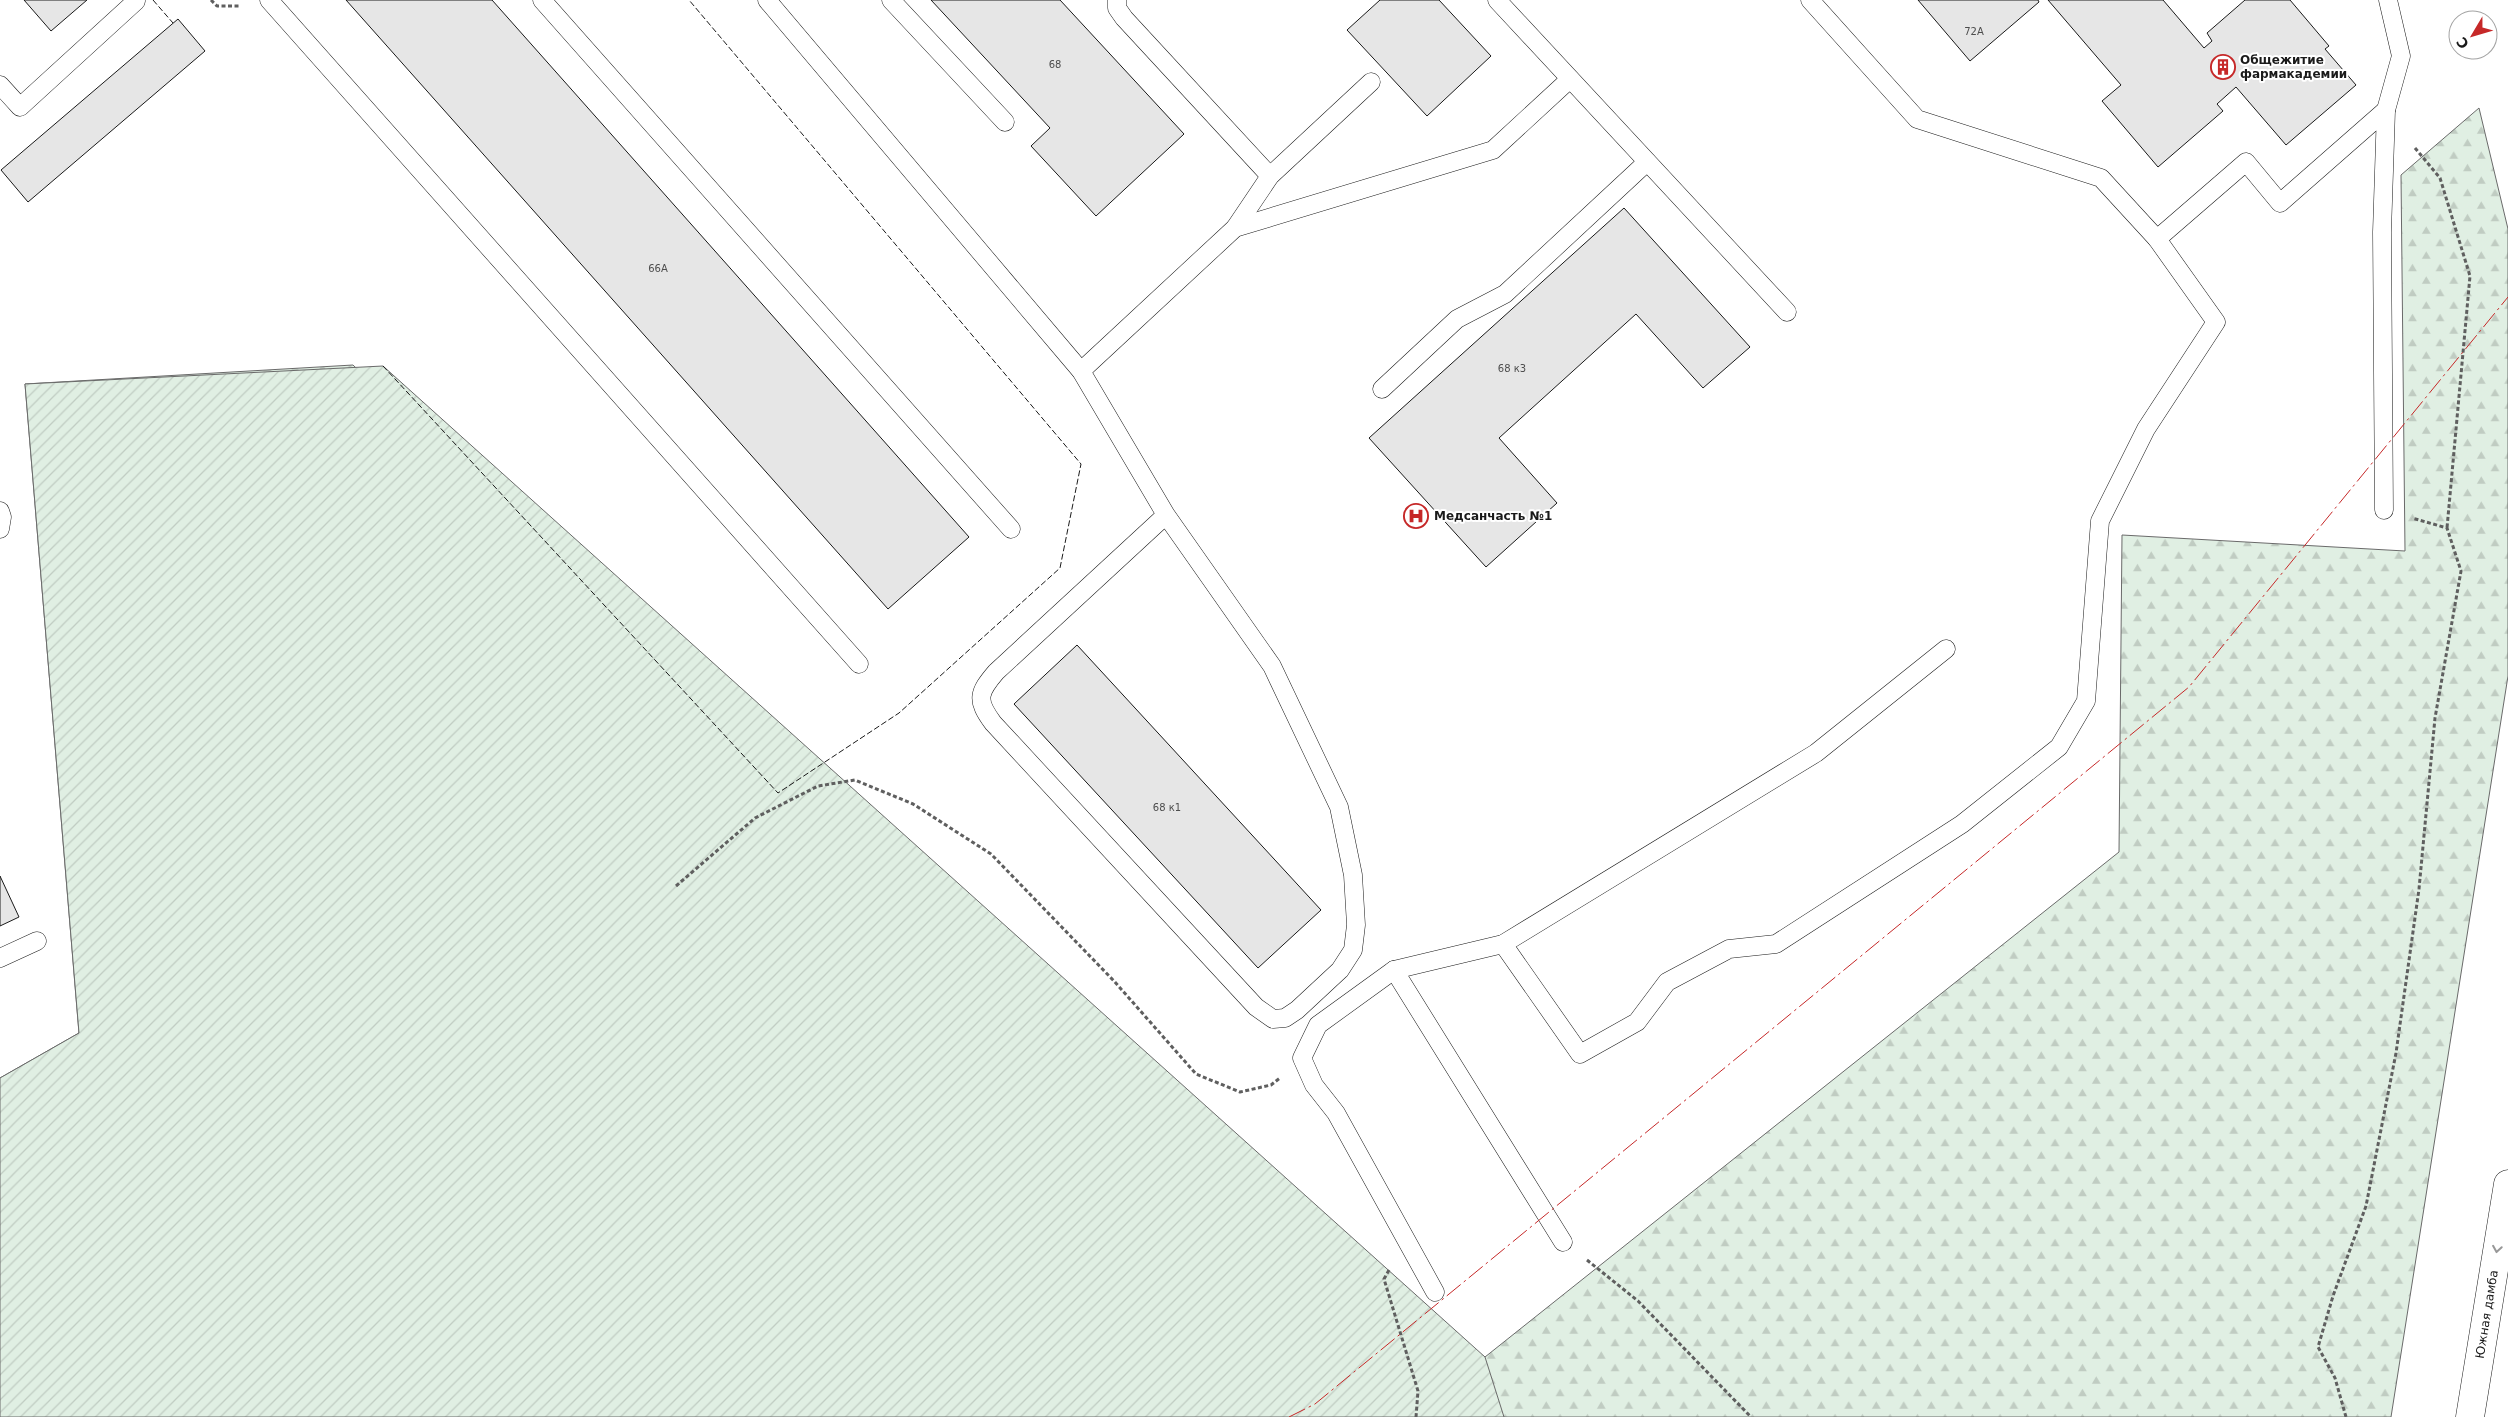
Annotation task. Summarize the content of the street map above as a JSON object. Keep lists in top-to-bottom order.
{
  "streets": {
    "main road": ["Южная дамба"]
  },
  "one_way": ["Южная дамба"],
  "places": {
    "building": ["Общежитие фармакадемии"],
    "hospital": ["Медсанчасть №1"]
  },
  "house_numbers": [
    "72А",
    "68",
    "66А",
    "68 к3",
    "68 к1"
  ],
  "north": "bottom left"
}
